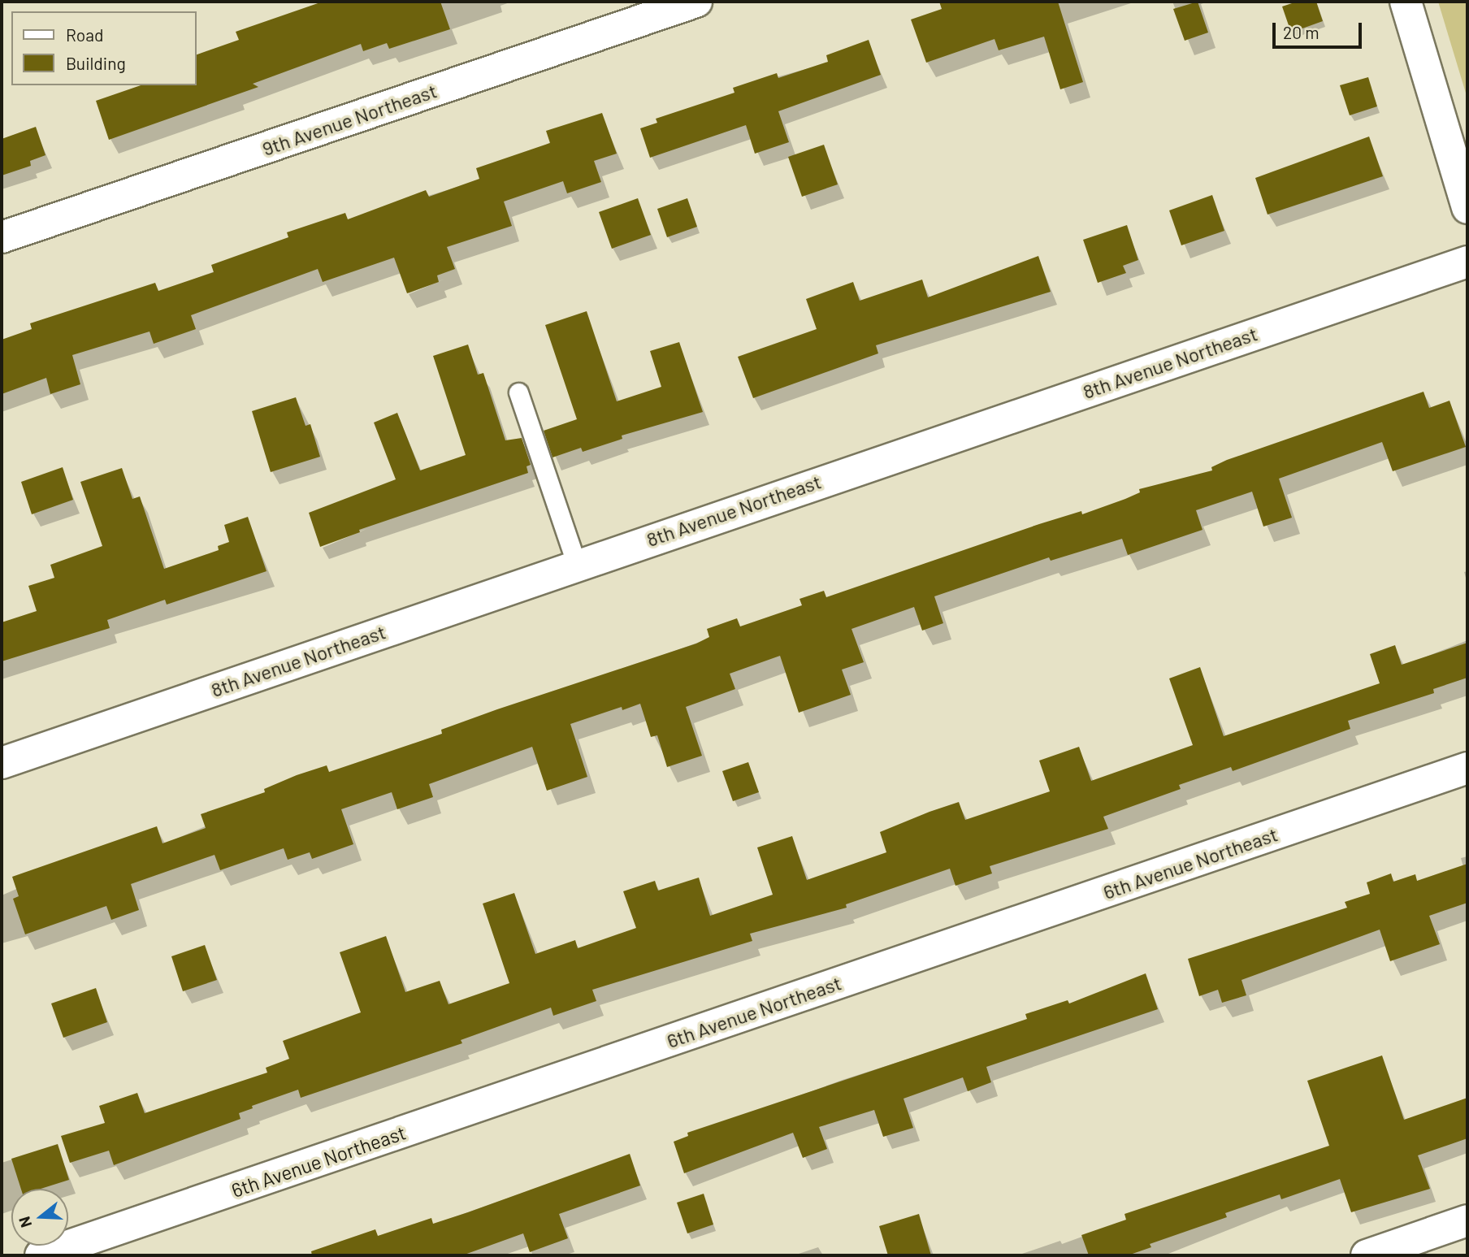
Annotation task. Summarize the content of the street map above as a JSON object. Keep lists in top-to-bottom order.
{
  "streets": {
    "street": ["9th Avenue Northeast", "8th Avenue Northeast", "6th Avenue Northeast"]
  },
  "legend": ["Road", "Building"],
  "scale_bar": "20 m",
  "north": "left"
}
